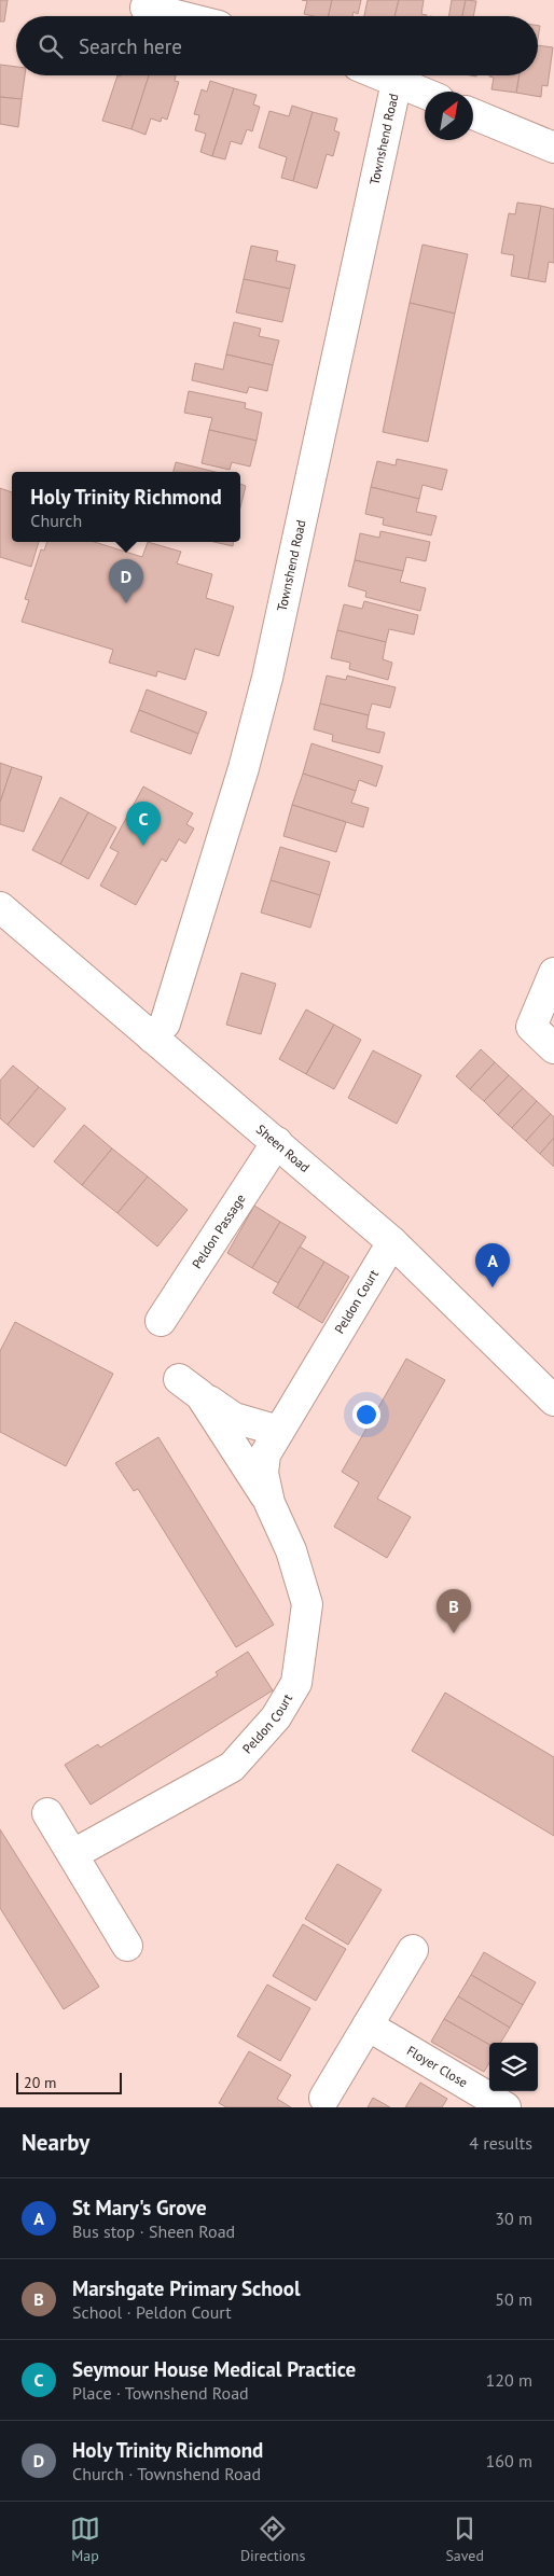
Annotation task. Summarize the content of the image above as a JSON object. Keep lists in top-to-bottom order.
{
  "streets": {
    "street": [
      "Townshend Road",
      "Sheen Road",
      "Peldon Passage",
      "Peldon Court",
      "Floyer Close"
    ]
  },
  "crossings": [
    ["Townshend Road", "Sheen Road"],
    ["Sheen Road", "Peldon Passage"],
    ["Sheen Road", "Peldon Court"]
  ],
  "scale_bar": "20 m",
  "north": "top right",
  "page": {
    "search": "Search here",
    "popup": ["Holy Trinity Richmond", "Church"],
    "pins": [
      "D",
      "C",
      "A",
      "B"
    ],
    "scale": "20 m",
    "heading": ["Nearby", "4 results"],
    "list": [
      {
        "mark": "A",
        "name": "St Mary's Grove",
        "note": "Bus stop · Sheen Road",
        "value": "30 m"
      },
      {
        "mark": "B",
        "name": "Marshgate Primary School",
        "note": "School · Peldon Court",
        "value": "50 m"
      },
      {
        "mark": "C",
        "name": "Seymour House Medical Practice",
        "note": "Place · Townshend Road",
        "value": "120 m"
      },
      {
        "mark": "D",
        "name": "Holy Trinity Richmond",
        "note": "Church · Townshend Road",
        "value": "160 m"
      }
    ],
    "nav": ["Map", "Directions", "Saved"]
  }
}
